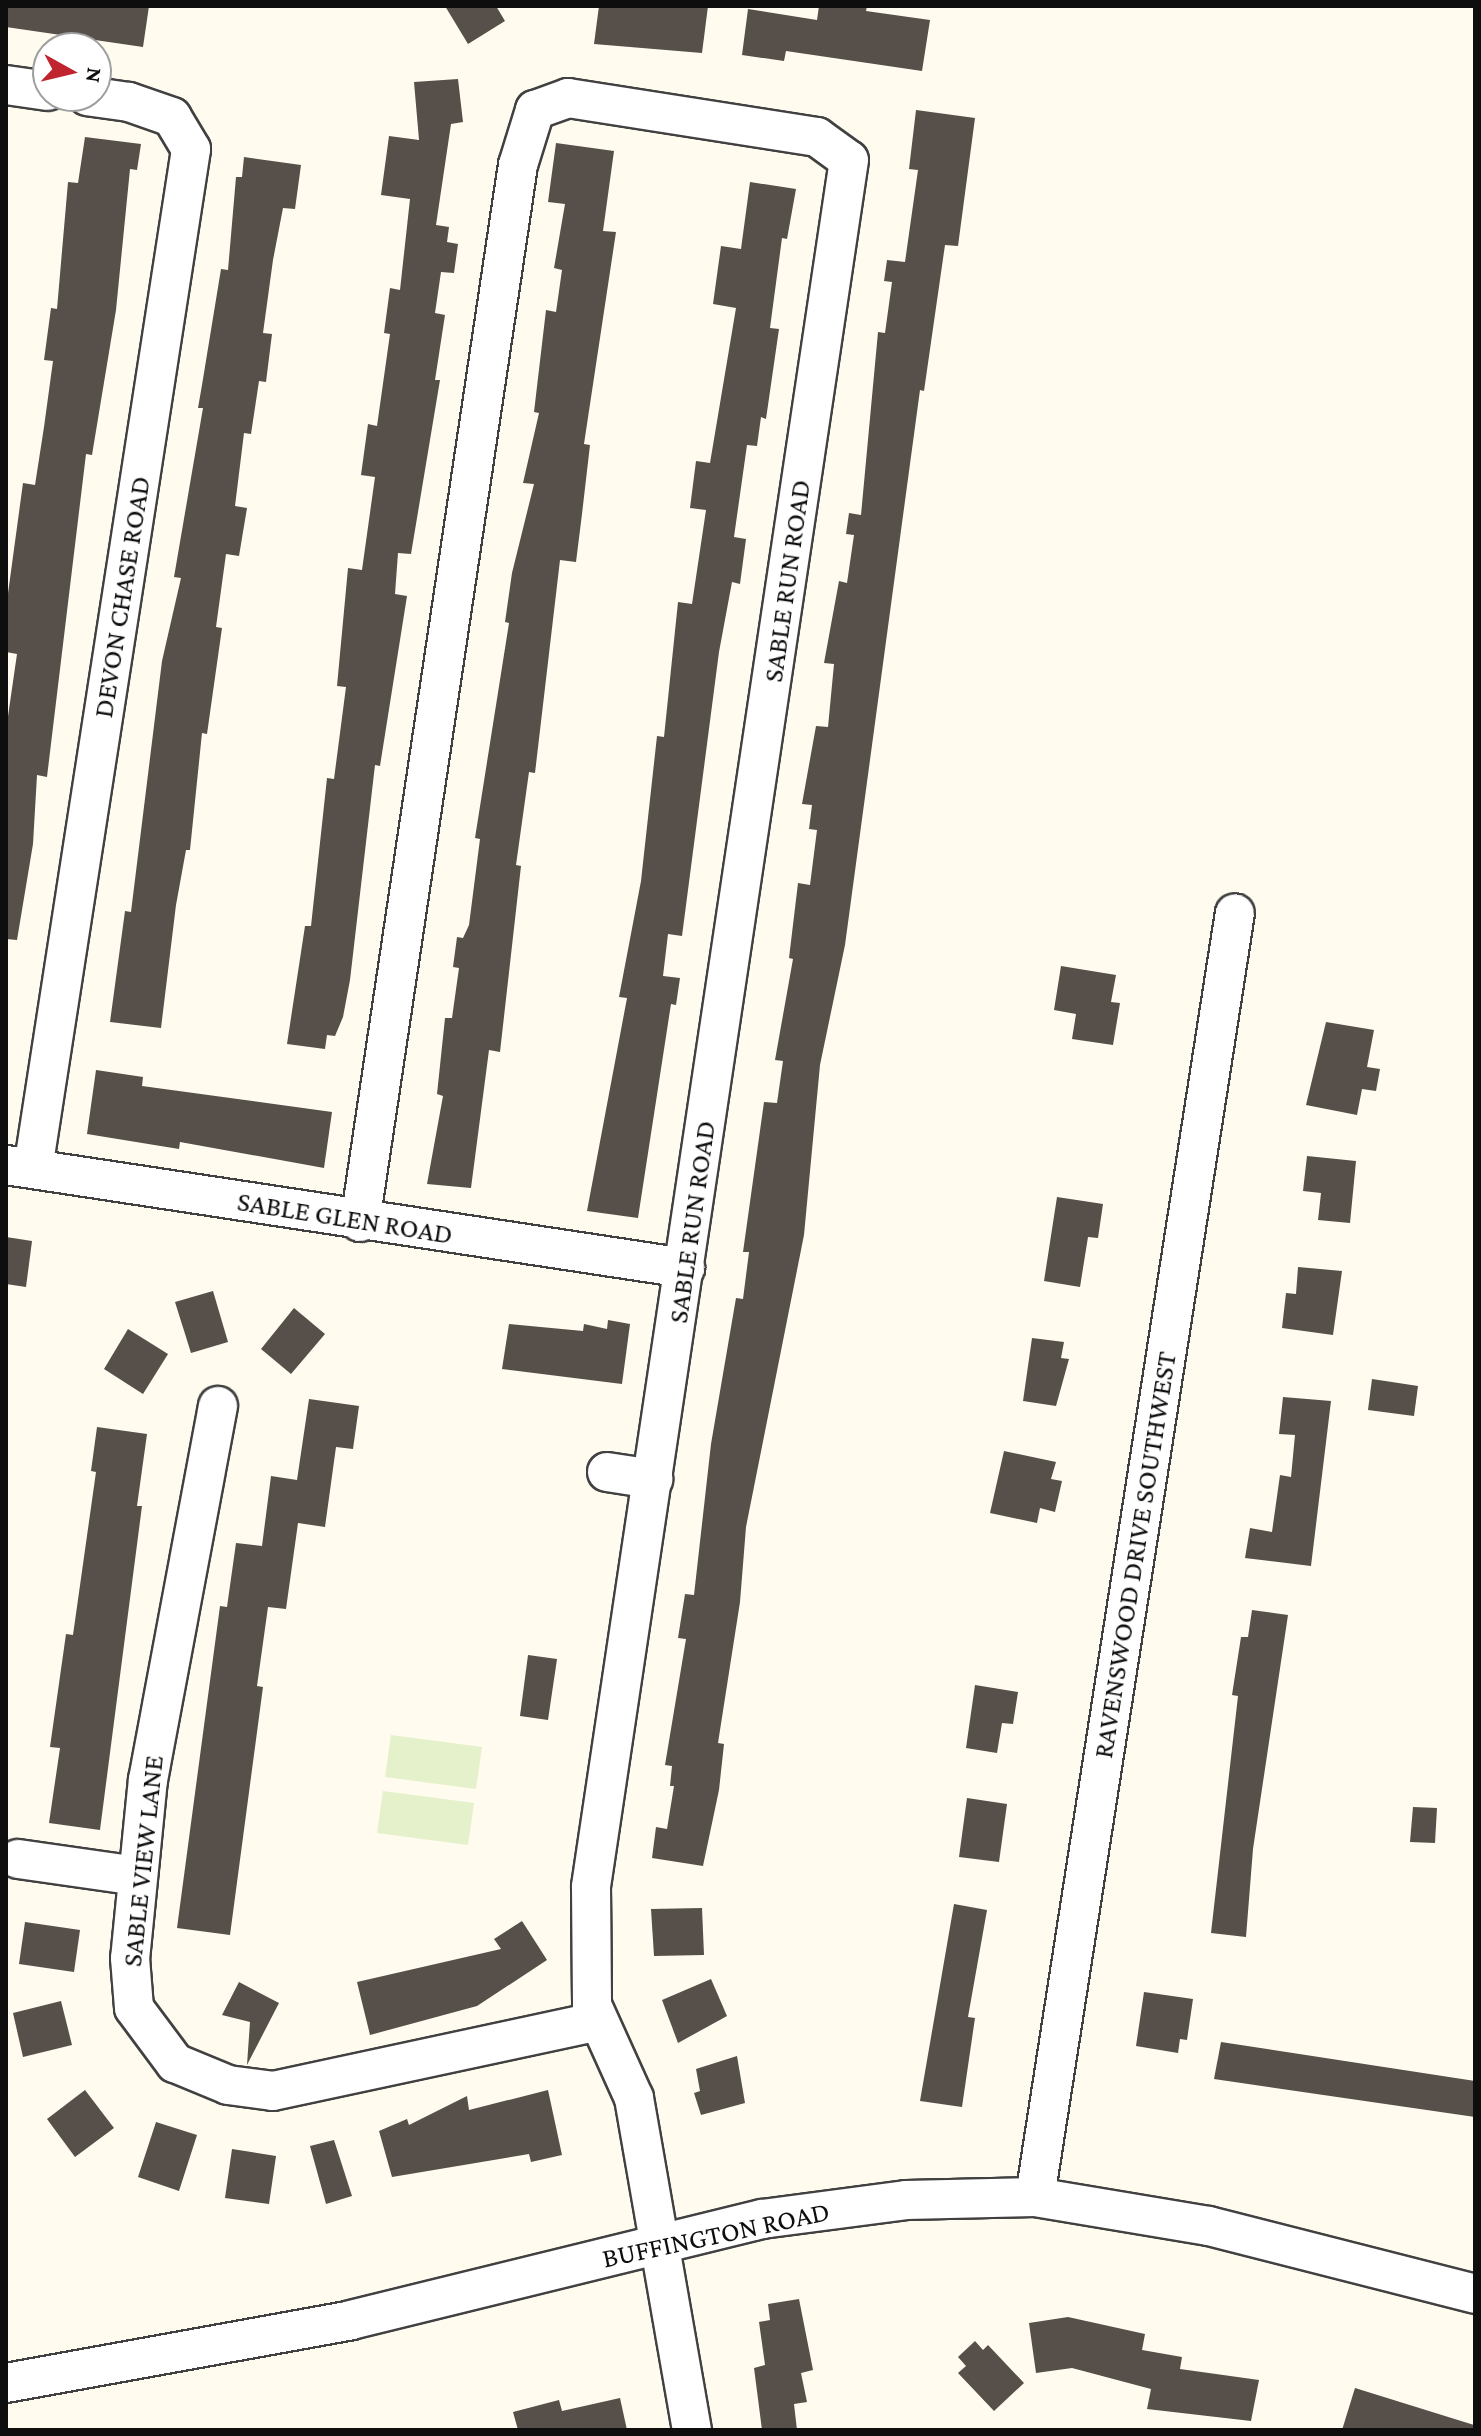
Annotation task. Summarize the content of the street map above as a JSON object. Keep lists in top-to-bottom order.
{
  "streets": {
    "street": [
      "SABLE RUN ROAD",
      "DEVON CHASE ROAD",
      "SABLE GLEN ROAD",
      "RAVENSWOOD DRIVE SOUTHWEST",
      "SABLE VIEW LANE",
      "BUFFINGTON ROAD"
    ]
  },
  "crossings": [
    ["SABLE RUN ROAD", "SABLE GLEN ROAD"],
    ["SABLE RUN ROAD", "SABLE VIEW LANE"],
    ["SABLE RUN ROAD", "BUFFINGTON ROAD"],
    ["DEVON CHASE ROAD", "SABLE GLEN ROAD"],
    ["RAVENSWOOD DRIVE SOUTHWEST", "BUFFINGTON ROAD"]
  ],
  "north": "right"
}
